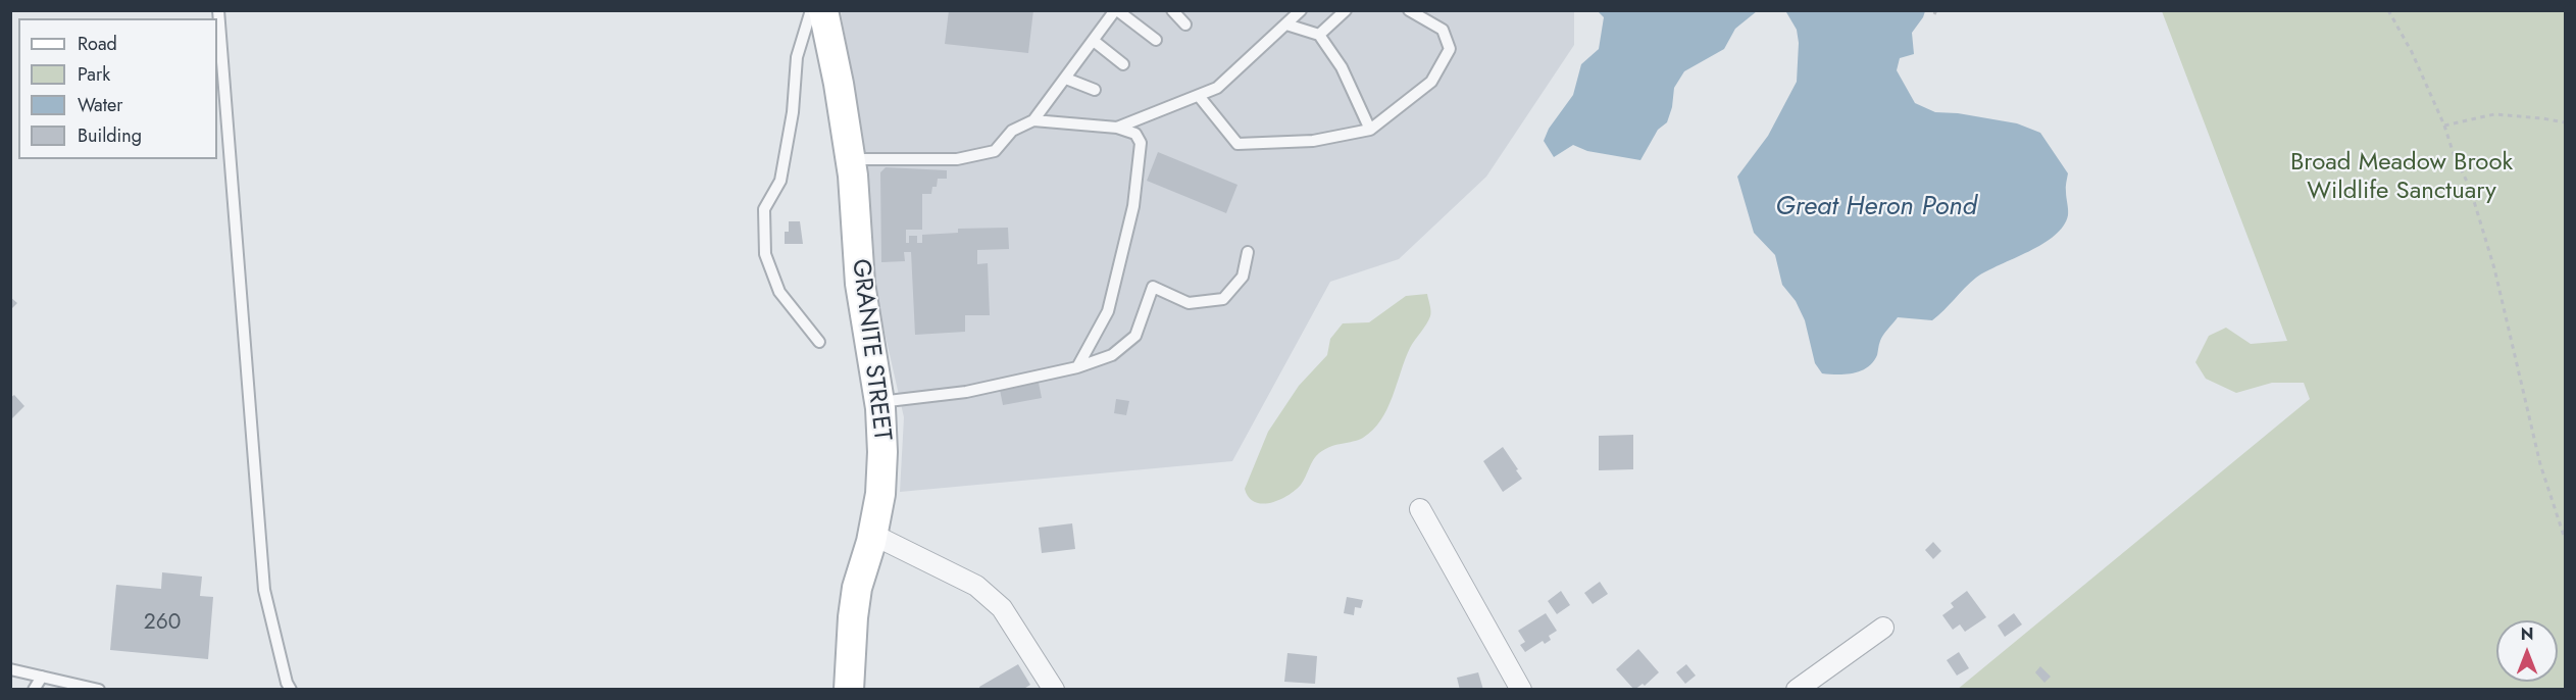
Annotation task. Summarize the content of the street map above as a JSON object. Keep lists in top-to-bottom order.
{
  "streets": {
    "street": ["GRANITE STREET"]
  },
  "water": ["Great Heron Pond"],
  "parks": ["Broad Meadow Brook Wildlife Sanctuary"],
  "house_numbers": ["260"],
  "legend": [
    "Road",
    "Park",
    "Water",
    "Building"
  ],
  "north": "top"
}
